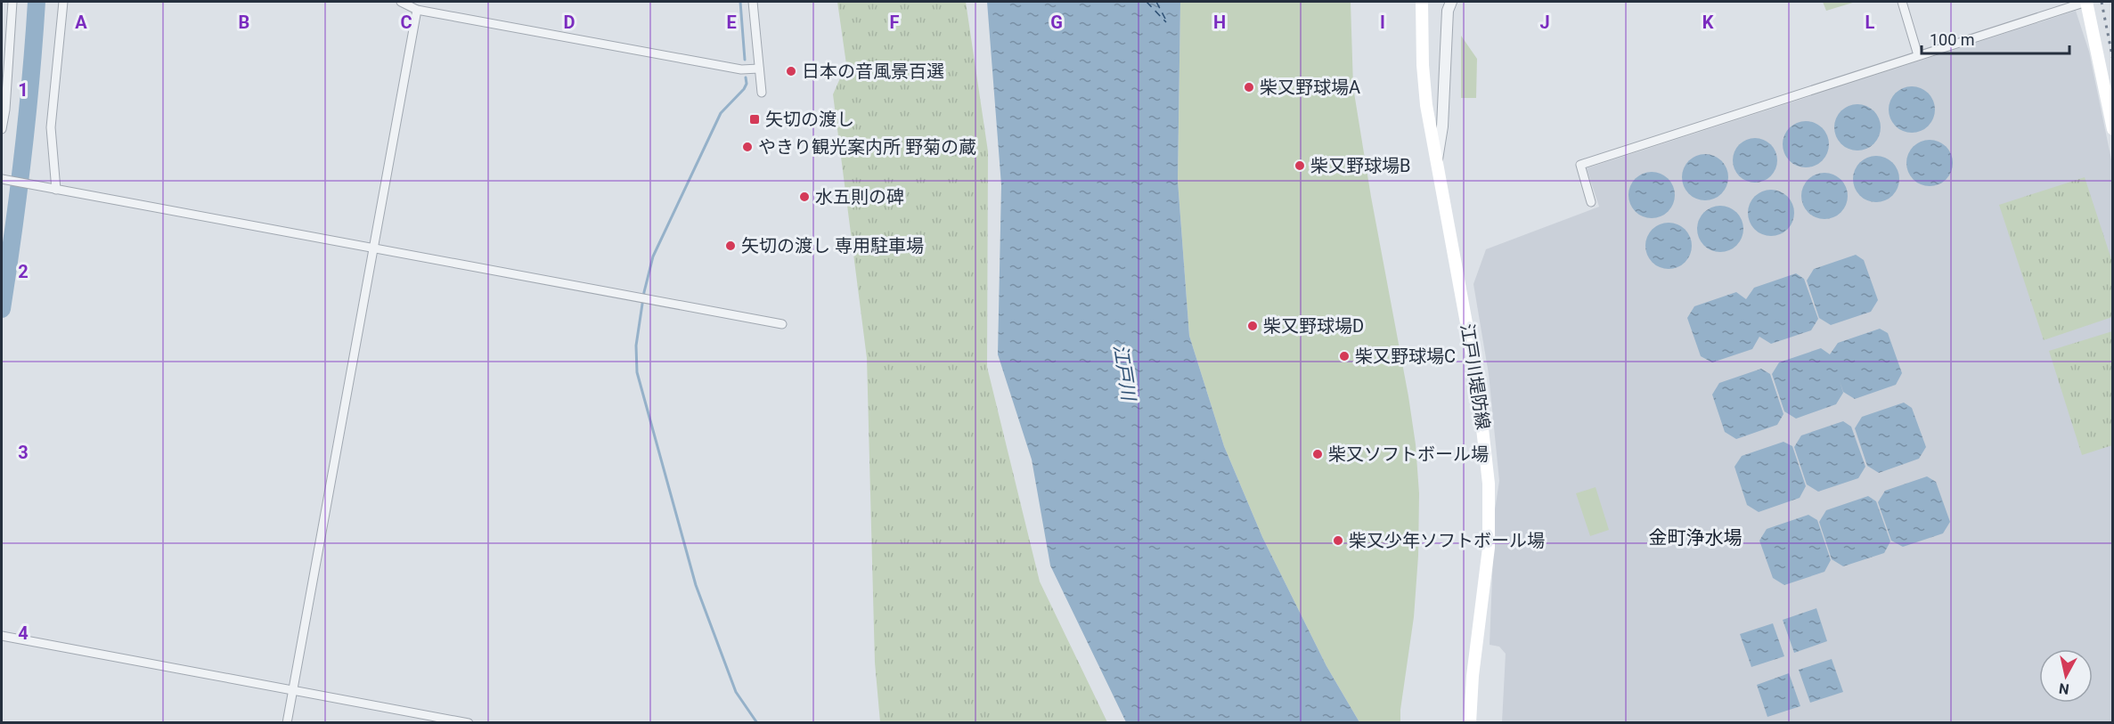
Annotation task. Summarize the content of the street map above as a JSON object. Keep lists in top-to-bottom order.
{
  "streets": {
    "main road": ["江戸川堤防線"]
  },
  "districts": ["金町浄水場"],
  "water": ["江戸川"],
  "places": {
    "other": [
      "日本の音風景百選",
      "柴又野球場A",
      "やきり観光案内所 野菊の蔵",
      "柴又野球場B",
      "水五則の碑",
      "矢切の渡し 専用駐車場",
      "柴又野球場D",
      "柴又野球場C",
      "柴又ソフトボール場",
      "柴又少年ソフトボール場"
    ],
    "transit": ["矢切の渡し"]
  },
  "scale_bar": "100 m",
  "north": "bottom",
  "grid": {
    "columns": [
      "A",
      "B",
      "C",
      "D",
      "E",
      "F",
      "G",
      "H",
      "I",
      "J",
      "K",
      "L"
    ],
    "rows": [
      "1",
      "2",
      "3",
      "4"
    ]
  }
}
